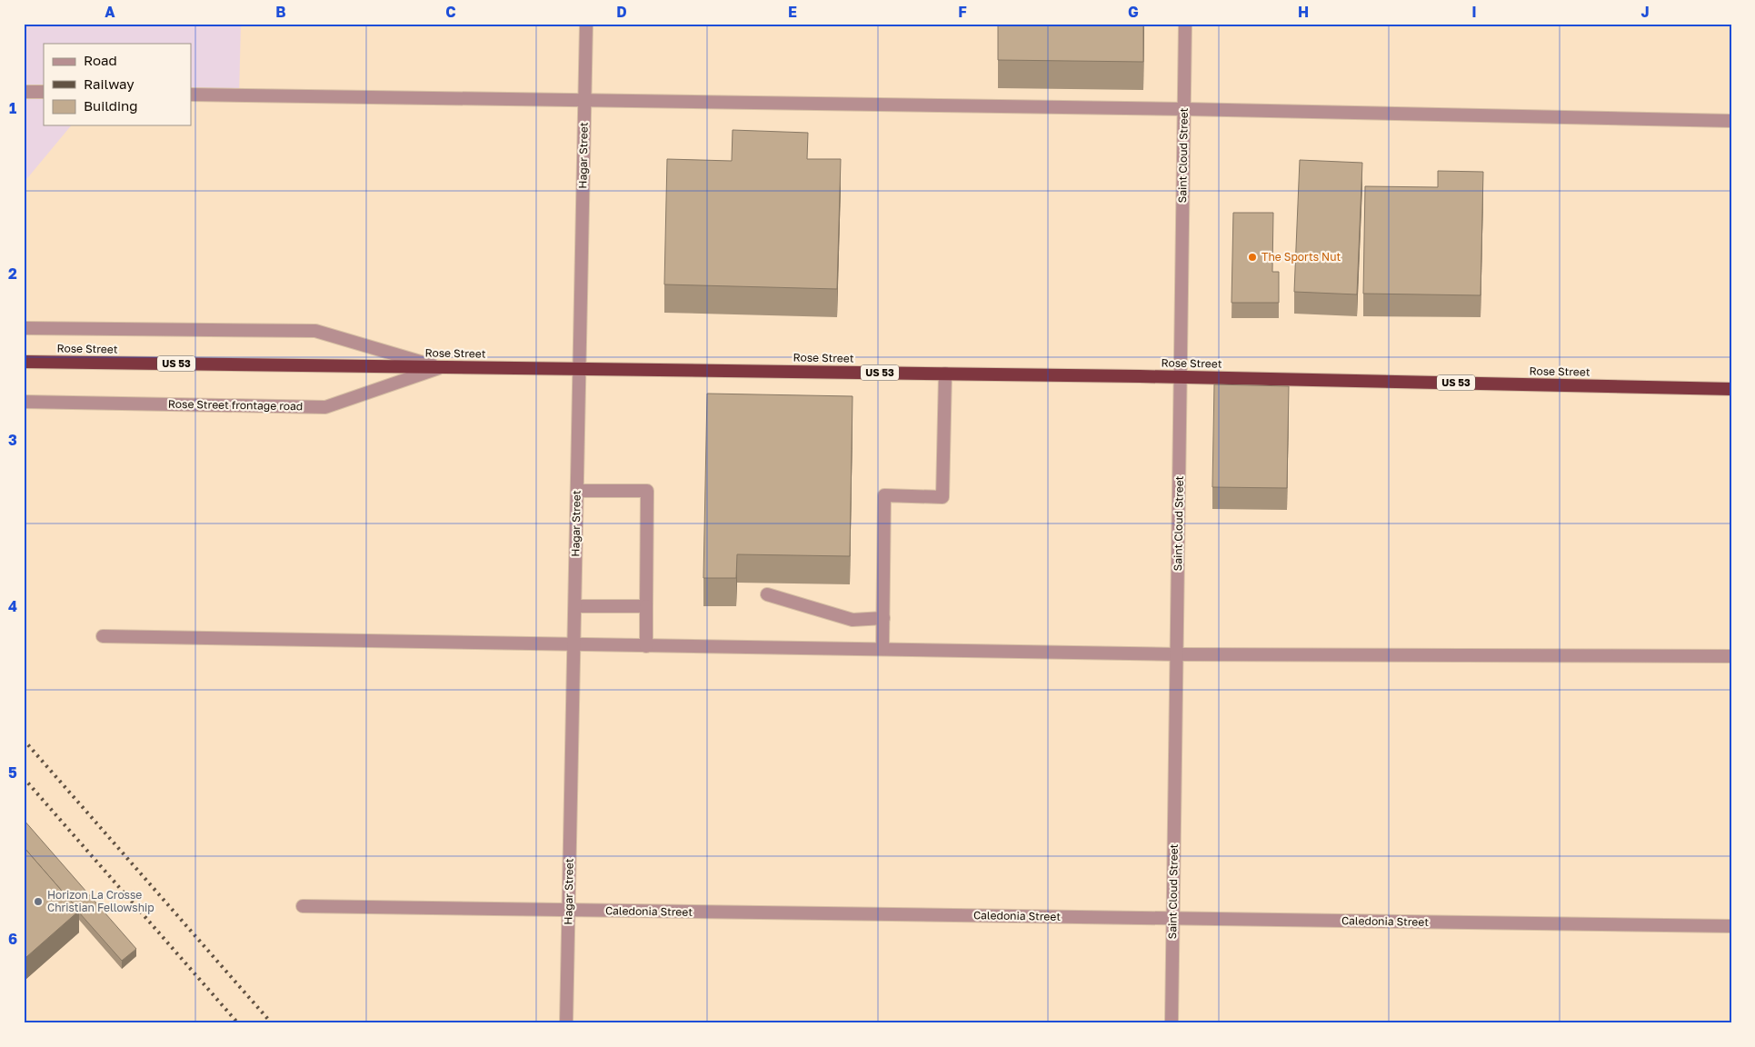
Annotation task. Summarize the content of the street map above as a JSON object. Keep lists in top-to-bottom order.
{
  "streets": {
    "highway": ["Rose Street", "US 53"],
    "street": [
      "Hagar Street",
      "Saint Cloud Street",
      "Rose Street frontage road",
      "Caledonia Street"
    ]
  },
  "crossings": [
    ["Hagar Street", "Rose Street"],
    ["Hagar Street", "Caledonia Street"],
    ["Saint Cloud Street", "Rose Street"],
    ["Saint Cloud Street", "Caledonia Street"],
    ["Rose Street", "Rose Street frontage road"]
  ],
  "places": ["The Sports Nut", "Horizon La Crosse Christian Fellowship"],
  "legend": ["Road", "Railway", "Building"],
  "grid": {
    "columns": [
      "A",
      "B",
      "C",
      "D",
      "E",
      "F",
      "G",
      "H",
      "I",
      "J"
    ],
    "rows": [
      "1",
      "2",
      "3",
      "4",
      "5",
      "6"
    ]
  }
}
